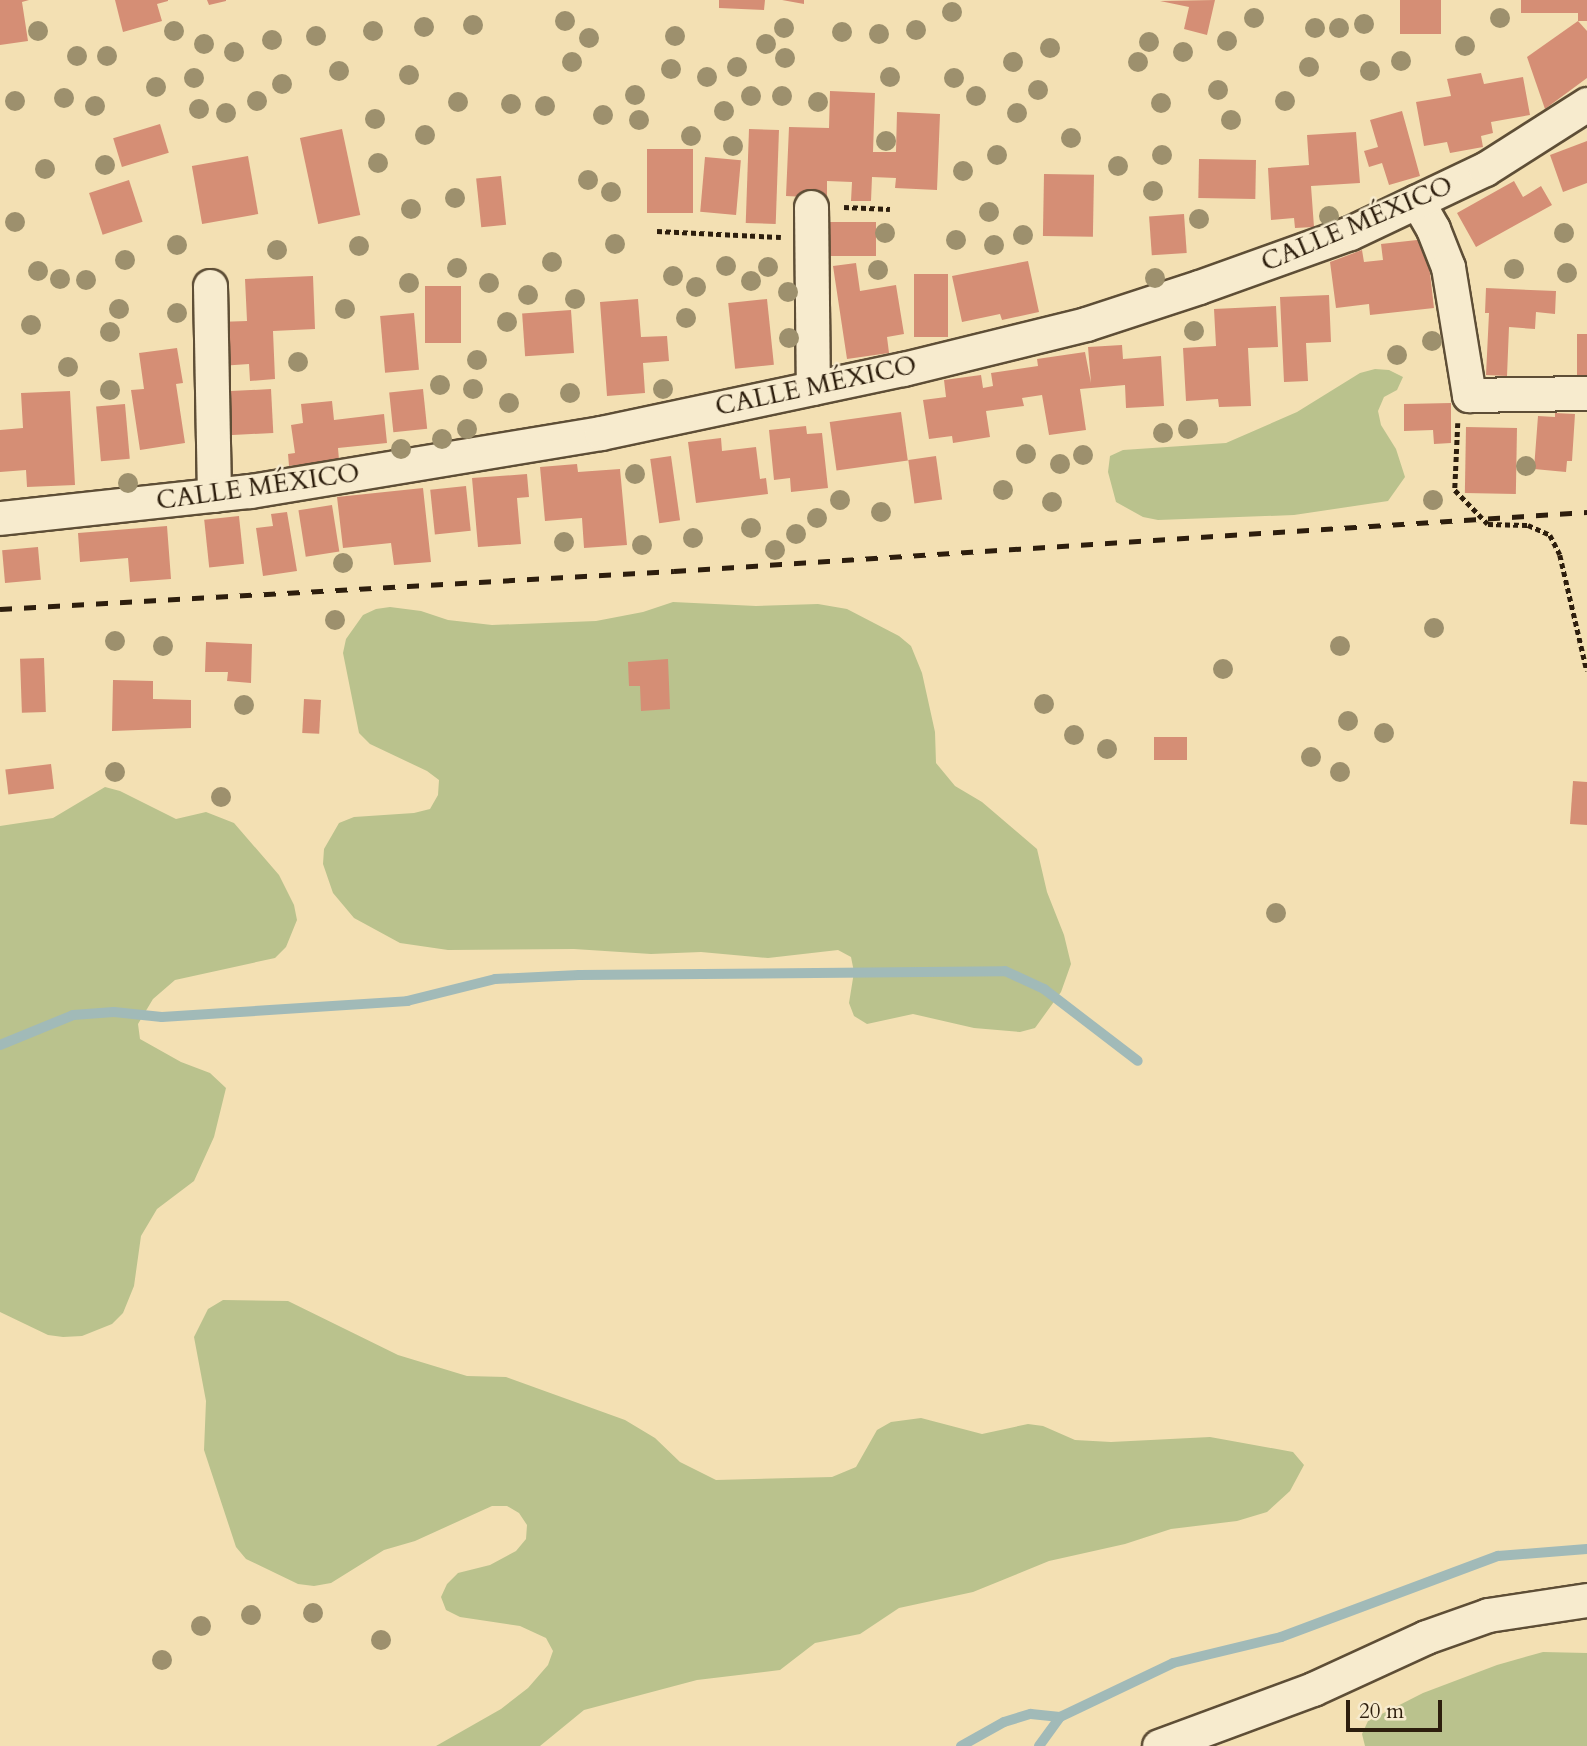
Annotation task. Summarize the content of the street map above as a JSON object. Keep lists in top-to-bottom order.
{
  "streets": {
    "street": ["CALLE MÉXICO"]
  },
  "scale_bar": "20 m"
}
